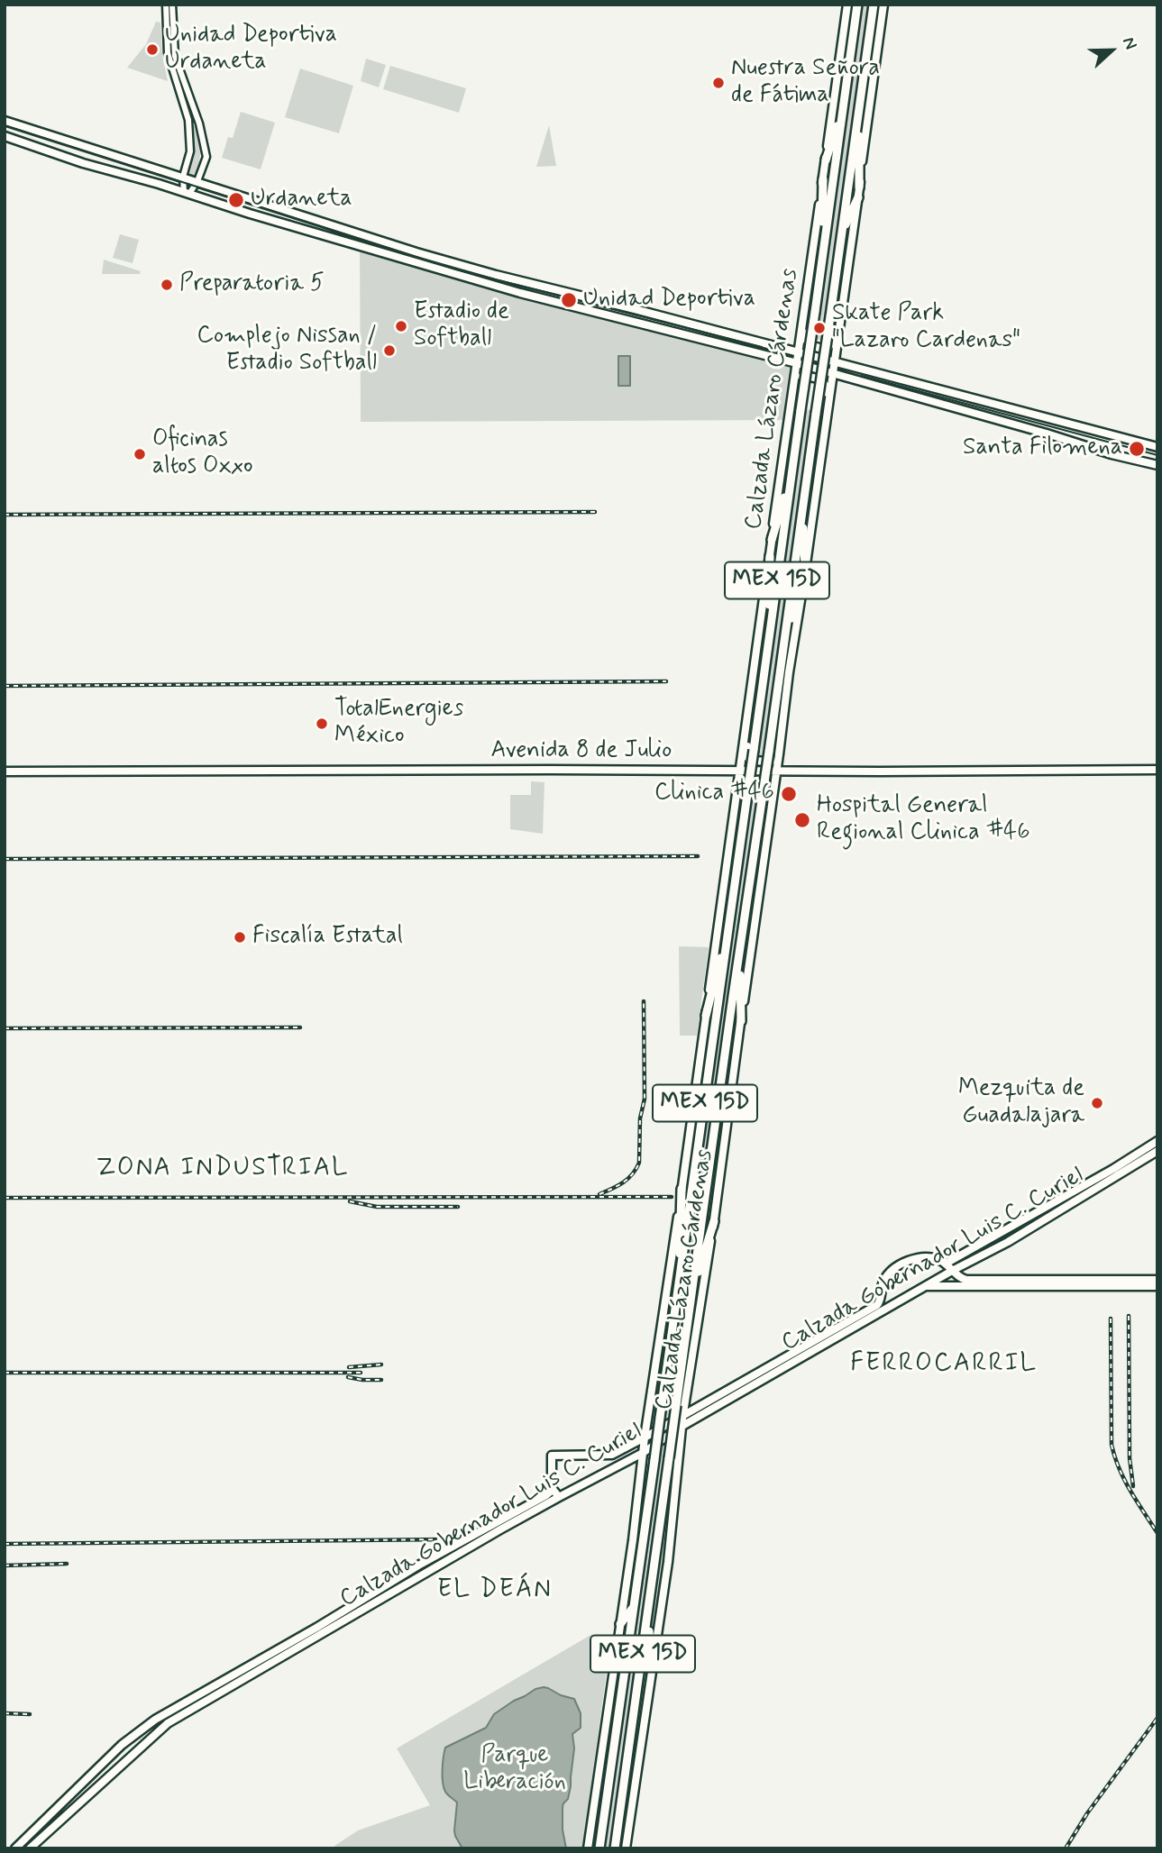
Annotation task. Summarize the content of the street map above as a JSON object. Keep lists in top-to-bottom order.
{
  "streets": {
    "highway": ["Calzada Lázaro Cárdenas", "MEX 15D"],
    "main road": ["Avenida 8 de Julio", "Calzada Gobernador Luis C. Curiel"]
  },
  "crossings": [
    ["Calzada Lázaro Cárdenas", "Avenida 8 de Julio"],
    ["Calzada Lázaro Cárdenas", "Calzada Gobernador Luis C. Curiel"]
  ],
  "districts": ["ZONA INDUSTRIAL", "FERROCARRIL", "EL DEÁN"],
  "parks": ["Parque Liberación"],
  "places": [
    "Unidad Deportiva Urdaneta",
    "Nuestra Señora de Fátima",
    "Urdaneta",
    "Preparatoria 5",
    "Unidad Deportiva",
    "Estadio de Softball",
    "Skate Park \"Lazaro Cardenas\"",
    "Complejo Nissan / Estadio Softball",
    "Santa Filomena",
    "Oficinas altos Oxxo",
    "TotalEnergies México",
    "Clinica #46",
    "Hospital General Regional Clinica #46",
    "Fiscalía Estatal",
    "Mezquita de Guadalajara"
  ],
  "north": "right"
}
